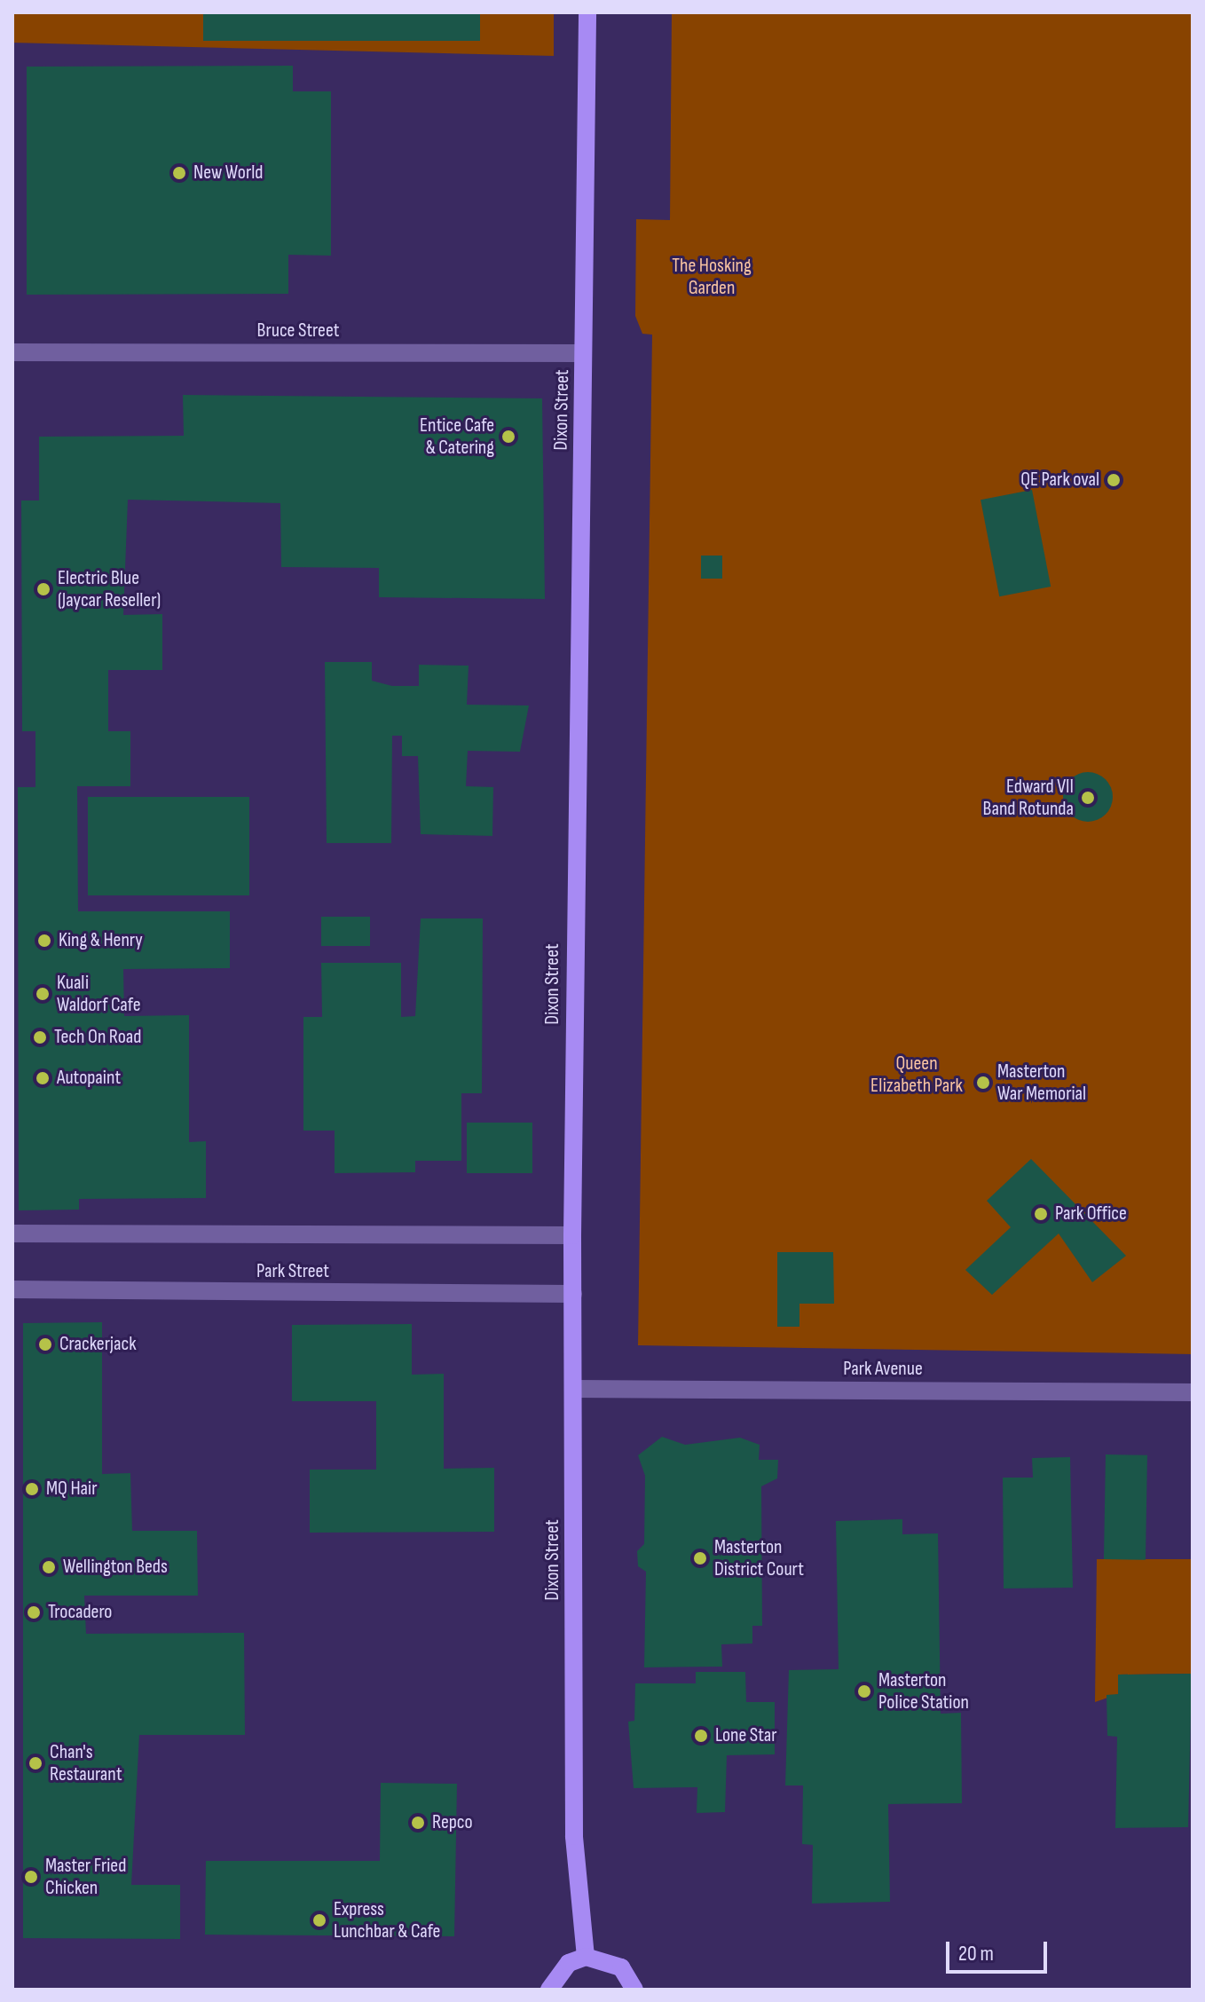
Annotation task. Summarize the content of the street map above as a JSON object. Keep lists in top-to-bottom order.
{
  "streets": {
    "main road": ["Dixon Street"],
    "street": ["Bruce Street", "Park Street", "Park Avenue"]
  },
  "crossings": [
    ["Bruce Street", "Dixon Street"],
    ["Dixon Street", "Park Street"],
    ["Dixon Street", "Park Avenue"]
  ],
  "parks": ["The Hosking Garden", "Queen Elizabeth Park"],
  "places": [
    "New World",
    "Entice Cafe & Catering",
    "QE Park oval",
    "Electric Blue (Jaycar Reseller)",
    "Edward VII Band Rotunda",
    "King & Henry",
    "Kuali Waldorf Cafe",
    "Tech On Road",
    "Autopaint",
    "Masterton War Memorial",
    "Park Office",
    "Crackerjack",
    "MQ Hair",
    "Masterton District Court",
    "Wellington Beds",
    "Trocadero",
    "Masterton Police Station",
    "Lone Star",
    "Chan's Restaurant",
    "Repco",
    "Master Fried Chicken",
    "Express Lunchbar & Cafe"
  ],
  "scale_bar": "20 m"
}
